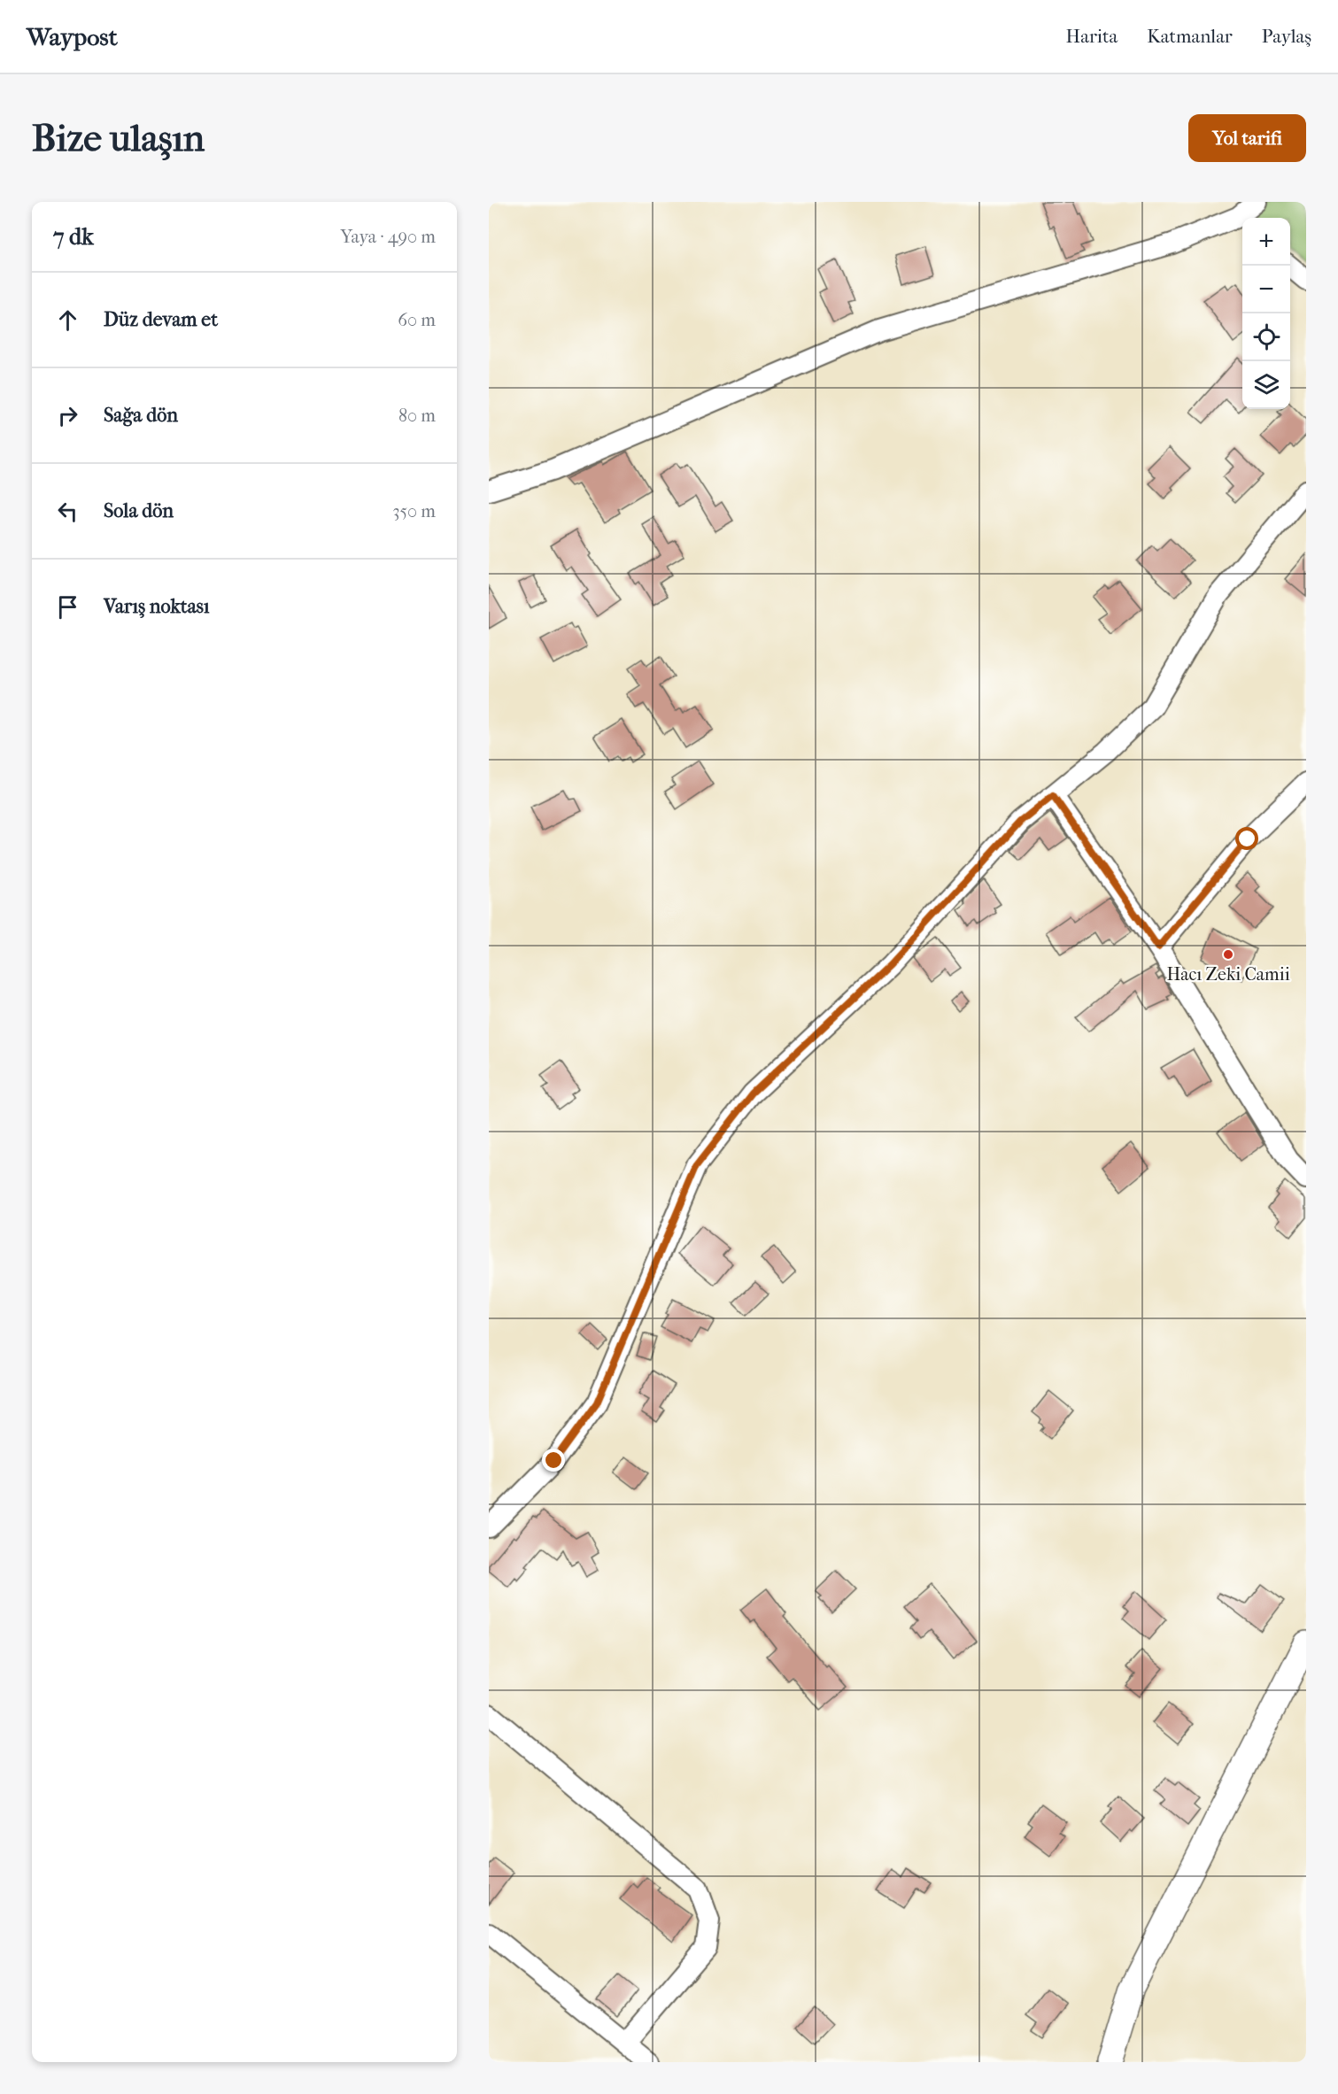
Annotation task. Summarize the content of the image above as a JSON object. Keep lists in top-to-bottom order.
{
  "places": ["Hacı Zeki Camii"],
  "page": {
    "header": "Waypost",
    "nav": ["Harita", "Katmanlar", "Paylaş"],
    "buttons": "Yol tarifi",
    "title": "Bize ulaşın",
    "heading": ["7 dk", "Yaya · 490 m"],
    "map_buttons": ["+", "−"],
    "list": [
      ["Düz devam et", "60 m"],
      ["Sağa dön", "80 m"],
      ["Sola dön", "350 m"],
      "Varış noktası"
    ]
  }
}
